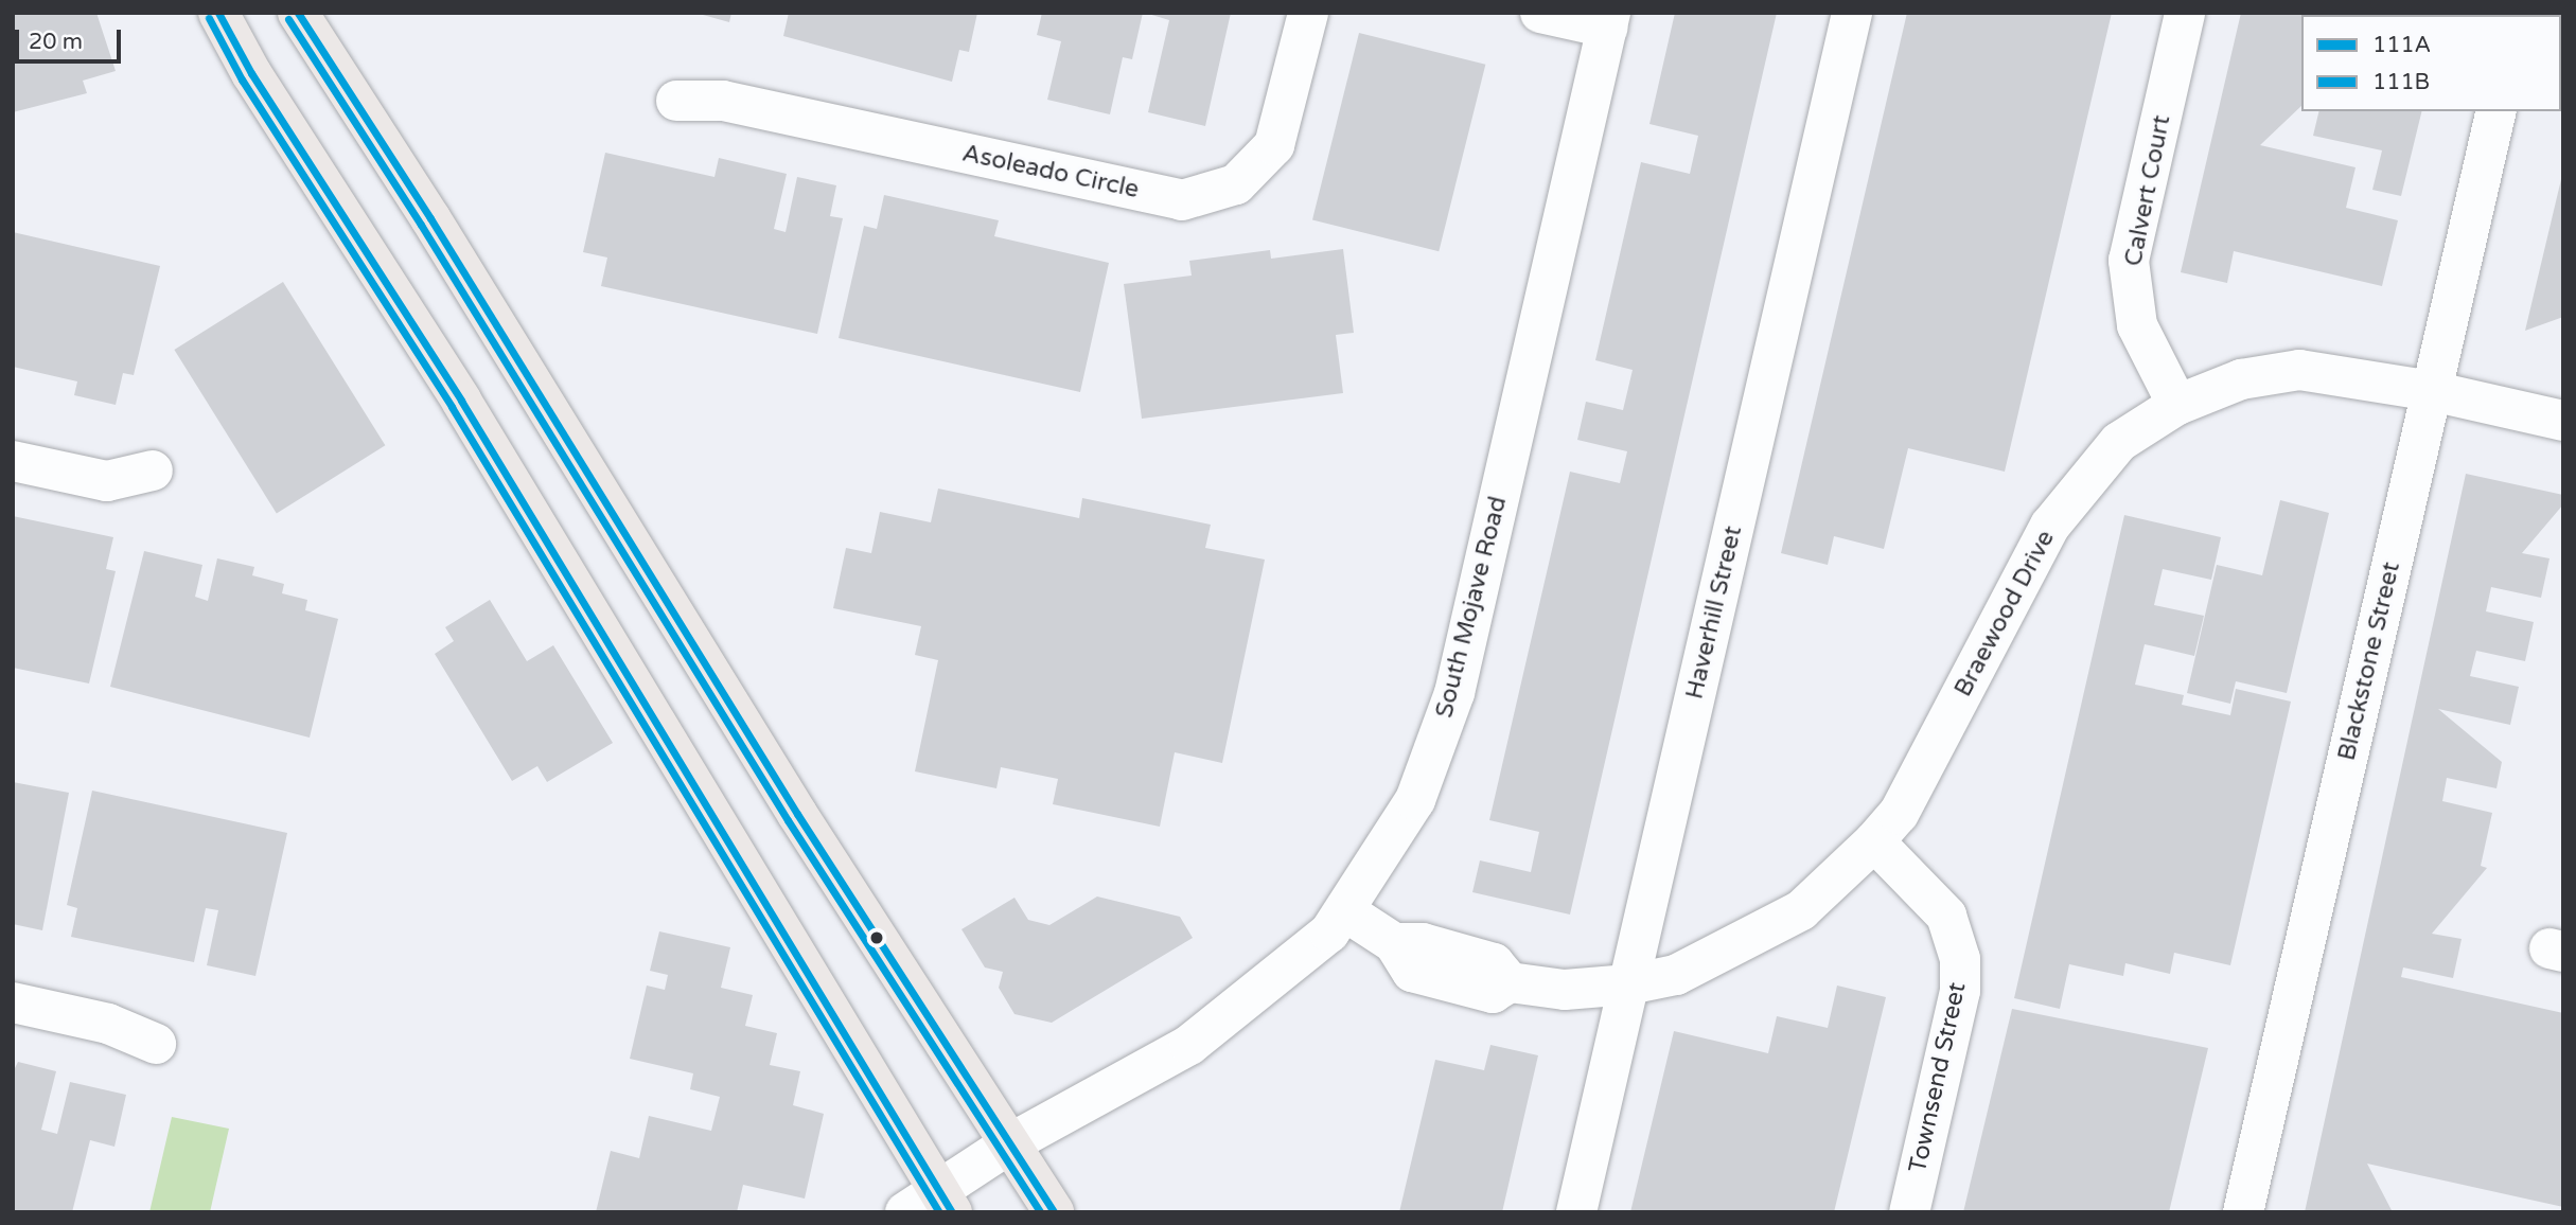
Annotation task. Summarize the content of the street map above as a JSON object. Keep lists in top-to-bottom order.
{
  "streets": {
    "street": [
      "Asoleado Circle",
      "Calvert Court",
      "South Mojave Road",
      "Haverhill Street",
      "Braewood Drive",
      "Blackstone Street",
      "Townsend Street"
    ]
  },
  "crossings": [
    ["Calvert Court", "Braewood Drive"],
    ["South Mojave Road", "Braewood Drive"],
    ["Haverhill Street", "Braewood Drive"],
    ["Braewood Drive", "Blackstone Street"],
    ["Braewood Drive", "Townsend Street"]
  ],
  "lines": ["transit line 111A", "transit line 111B"],
  "legend": ["111A", "111B"],
  "scale_bar": "20 m"
}
